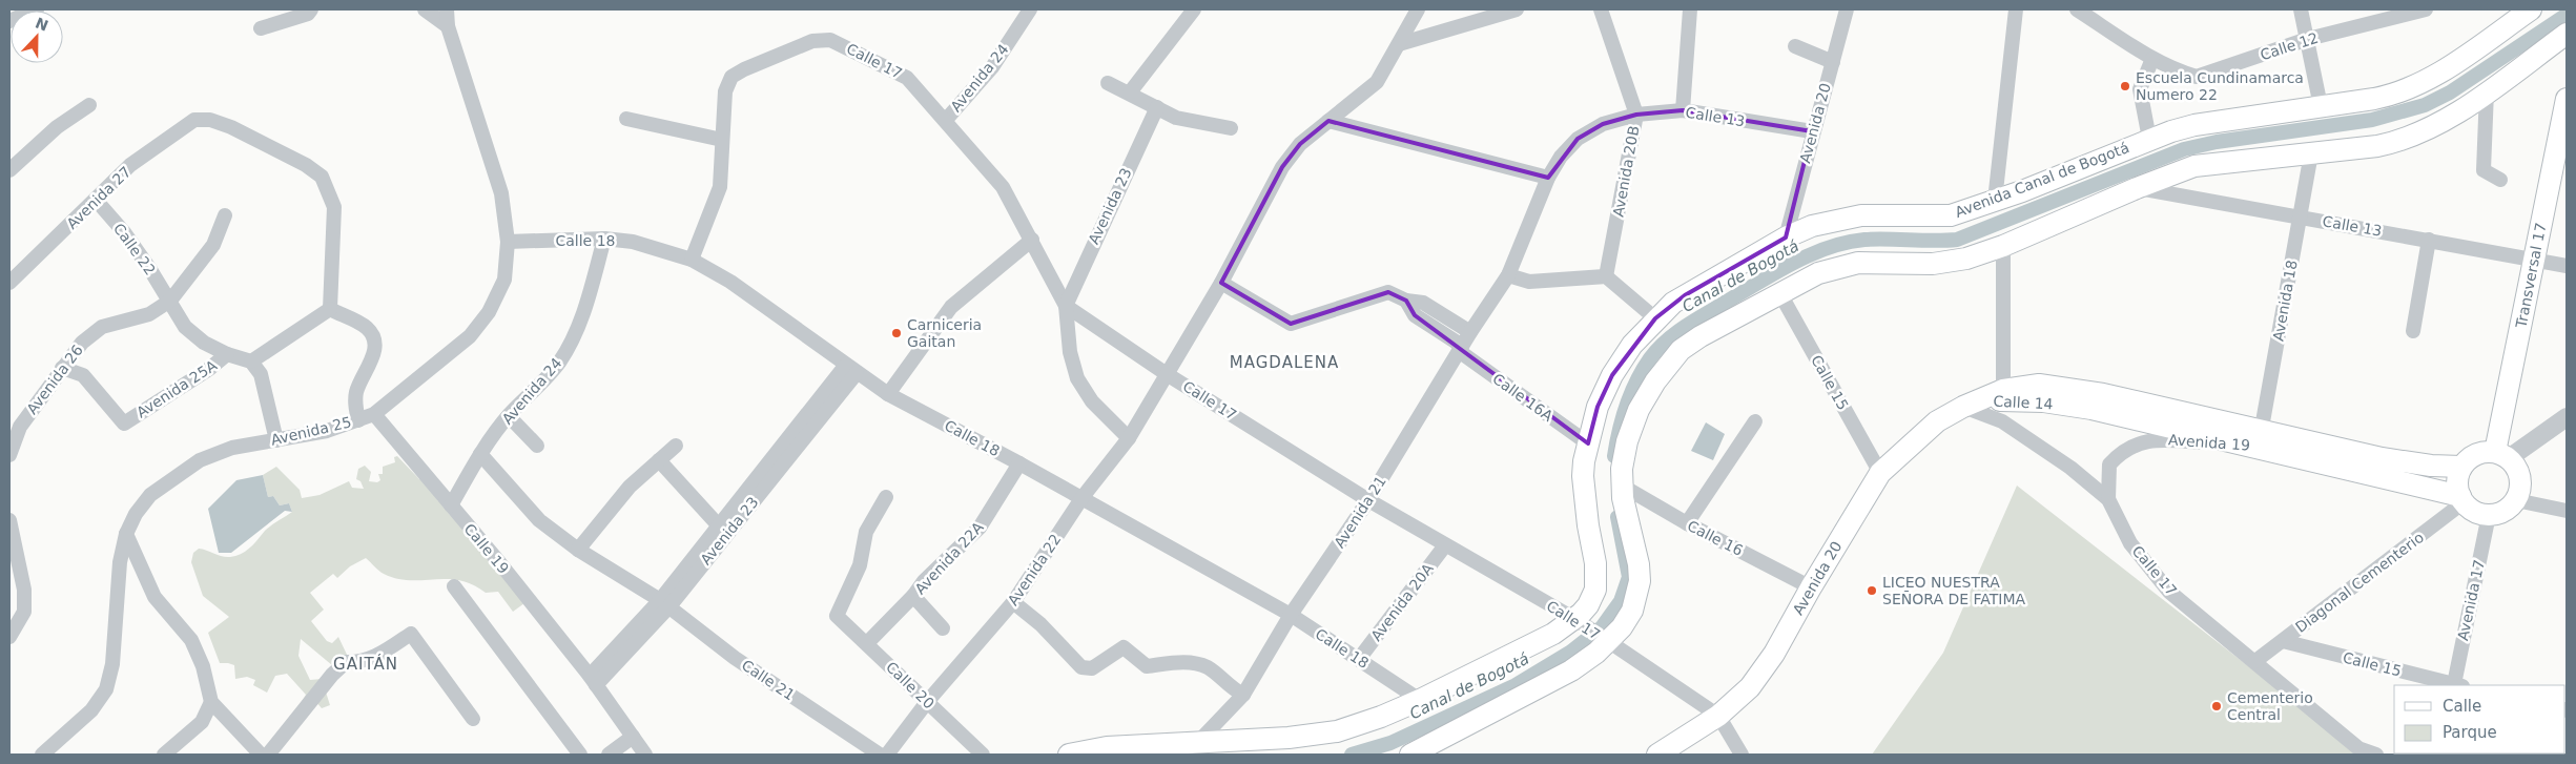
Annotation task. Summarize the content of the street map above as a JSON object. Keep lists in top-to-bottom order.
{
  "streets": {
    "main road": [
      "Avenida 20",
      "Avenida Canal de Bogotá",
      "Transversal 17",
      "Calle 14"
    ],
    "street": [
      "Calle 12",
      "Calle 17",
      "Avenida 24",
      "Calle 13",
      "Avenida 20B",
      "Avenida 27",
      "Avenida 23",
      "Calle 18",
      "Calle 22",
      "Avenida 18",
      "Avenida 26",
      "Calle 15",
      "Avenida 25A",
      "Calle 16A",
      "Avenida 25",
      "Avenida 19",
      "Avenida 21",
      "Calle 16",
      "Calle 19",
      "Avenida 22A",
      "Avenida 22",
      "Diagonal Cementerio",
      "Avenida 17",
      "Avenida 20A",
      "Calle 21",
      "Calle 20"
    ]
  },
  "crossings": [
    ["Calle 17", "Avenida 24"],
    ["Calle 17", "Avenida 20"],
    ["Calle 17", "Avenida Canal de Bogotá"],
    ["Calle 17", "Avenida 23"],
    ["Calle 17", "Calle 14"],
    ["Calle 17", "Avenida 19"],
    ["Calle 17", "Avenida 21"],
    ["Calle 17", "Avenida 22"],
    ["Calle 17", "Diagonal Cementerio"],
    ["Calle 17", "Avenida 20A"],
    ["Avenida 24", "Calle 18"],
    ["Avenida 24", "Calle 19"],
    ["Avenida 24", "Calle 21"],
    ["Calle 13", "Avenida 20"],
    ["Calle 13", "Avenida 20B"],
    ["Calle 13", "Transversal 17"],
    ["Calle 13", "Avenida 18"],
    ["Calle 13", "Avenida 21"],
    ["Avenida 20", "Avenida Canal de Bogotá"],
    ["Avenida 20", "Calle 15"],
    ["Avenida 20", "Calle 14"],
    ["Avenida 20", "Calle 16"],
    ["Avenida Canal de Bogotá", "Calle 18"],
    ["Avenida Canal de Bogotá", "Calle 16A"],
    ["Avenida Canal de Bogotá", "Avenida 21"],
    ["Avenida 27", "Calle 22"],
    ["Avenida 23", "Calle 18"],
    ["Avenida 23", "Calle 19"],
    ["Avenida 23", "Calle 21"],
    ["Calle 18", "Avenida 25"],
    ["Calle 18", "Avenida 21"],
    ["Calle 18", "Avenida 22A"],
    ["Calle 18", "Avenida 22"],
    ["Calle 18", "Avenida 20A"],
    ["Calle 22", "Avenida 26"],
    ["Transversal 17", "Calle 14"],
    ["Transversal 17", "Diagonal Cementerio"],
    ["Transversal 17", "Avenida 17"],
    ["Avenida 18", "Calle 14"],
    ["Avenida 18", "Avenida 19"],
    ["Avenida 26", "Avenida 25A"],
    ["Calle 15", "Diagonal Cementerio"],
    ["Calle 15", "Avenida 17"],
    ["Calle 16A", "Avenida 21"],
    ["Calle 14", "Avenida 19"],
    ["Calle 14", "Diagonal Cementerio"],
    ["Calle 14", "Avenida 17"],
    ["Avenida 25", "Calle 19"],
    ["Avenida 22A", "Calle 20"],
    ["Avenida 22", "Calle 20"],
    ["Diagonal Cementerio", "Avenida 17"]
  ],
  "districts": ["MAGDALENA", "GAITÁN"],
  "water": ["Canal de Bogotá"],
  "places": [
    "Escuela Cundinamarca Numero 22",
    "Carniceria Gaitan",
    "LICEO NUESTRA SEÑORA DE FATIMA",
    "Cementerio Central"
  ],
  "legend": ["Calle", "Parque"],
  "north": "top"
}
